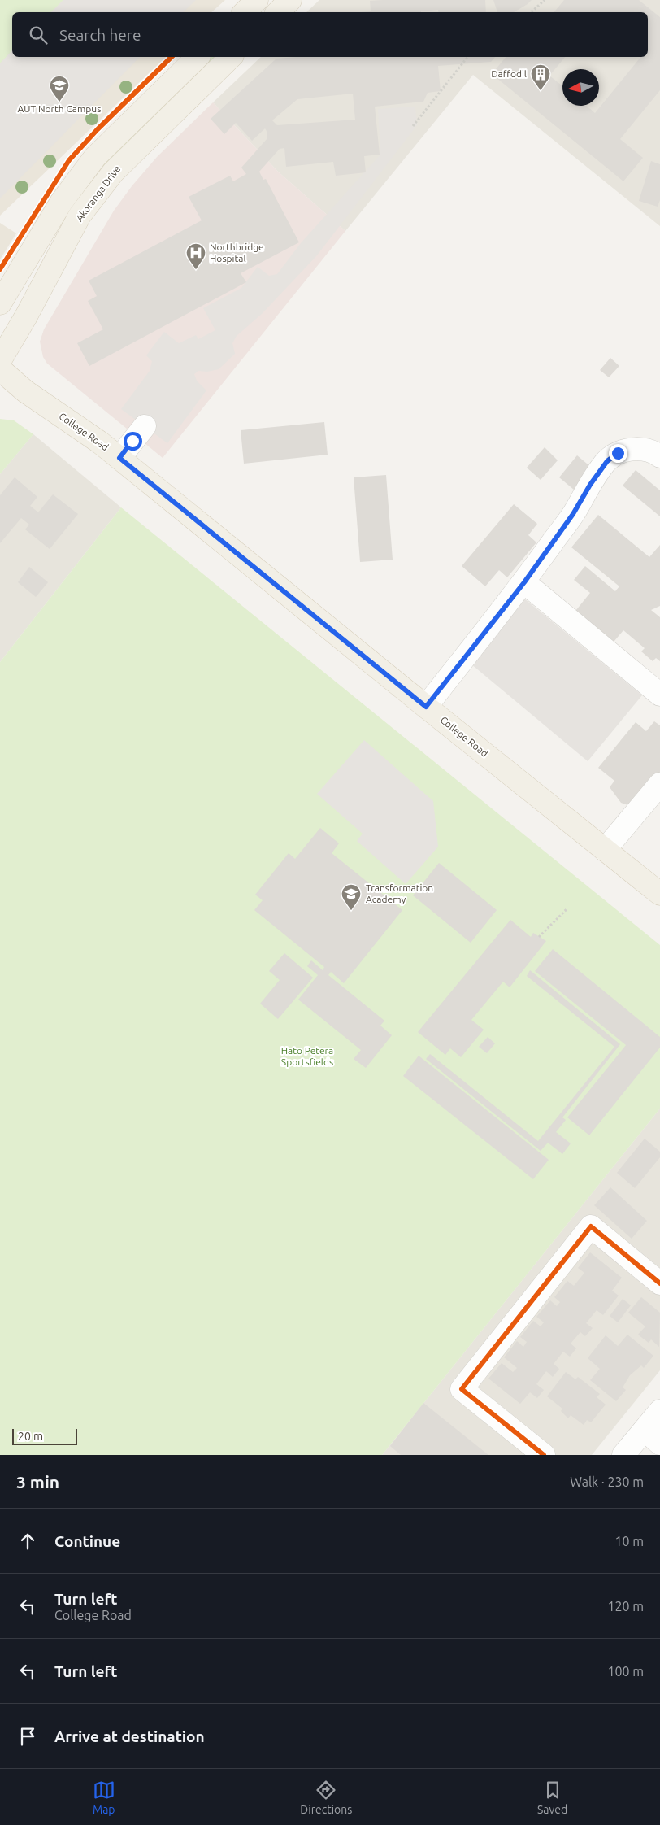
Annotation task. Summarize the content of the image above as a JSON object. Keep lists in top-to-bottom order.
{
  "streets": {
    "main road": ["Akoranga Drive", "College Road"]
  },
  "parks": ["Hato Petera Sportsfields"],
  "places": {
    "building": ["Daffodil"],
    "school or university": ["AUT North Campus", "Transformation Academy"],
    "hospital": ["Northbridge Hospital"]
  },
  "scale_bar": "20 m",
  "north": "left",
  "page": {
    "search": "Search here",
    "scale": "20 m",
    "heading": ["3 min", "Walk · 230 m"],
    "list": [
      ["Continue", "10 m"],
      ["Turn left", "College Road", "120 m"],
      ["Turn left", "100 m"],
      "Arrive at destination"
    ],
    "nav": ["Map", "Directions", "Saved"]
  }
}
